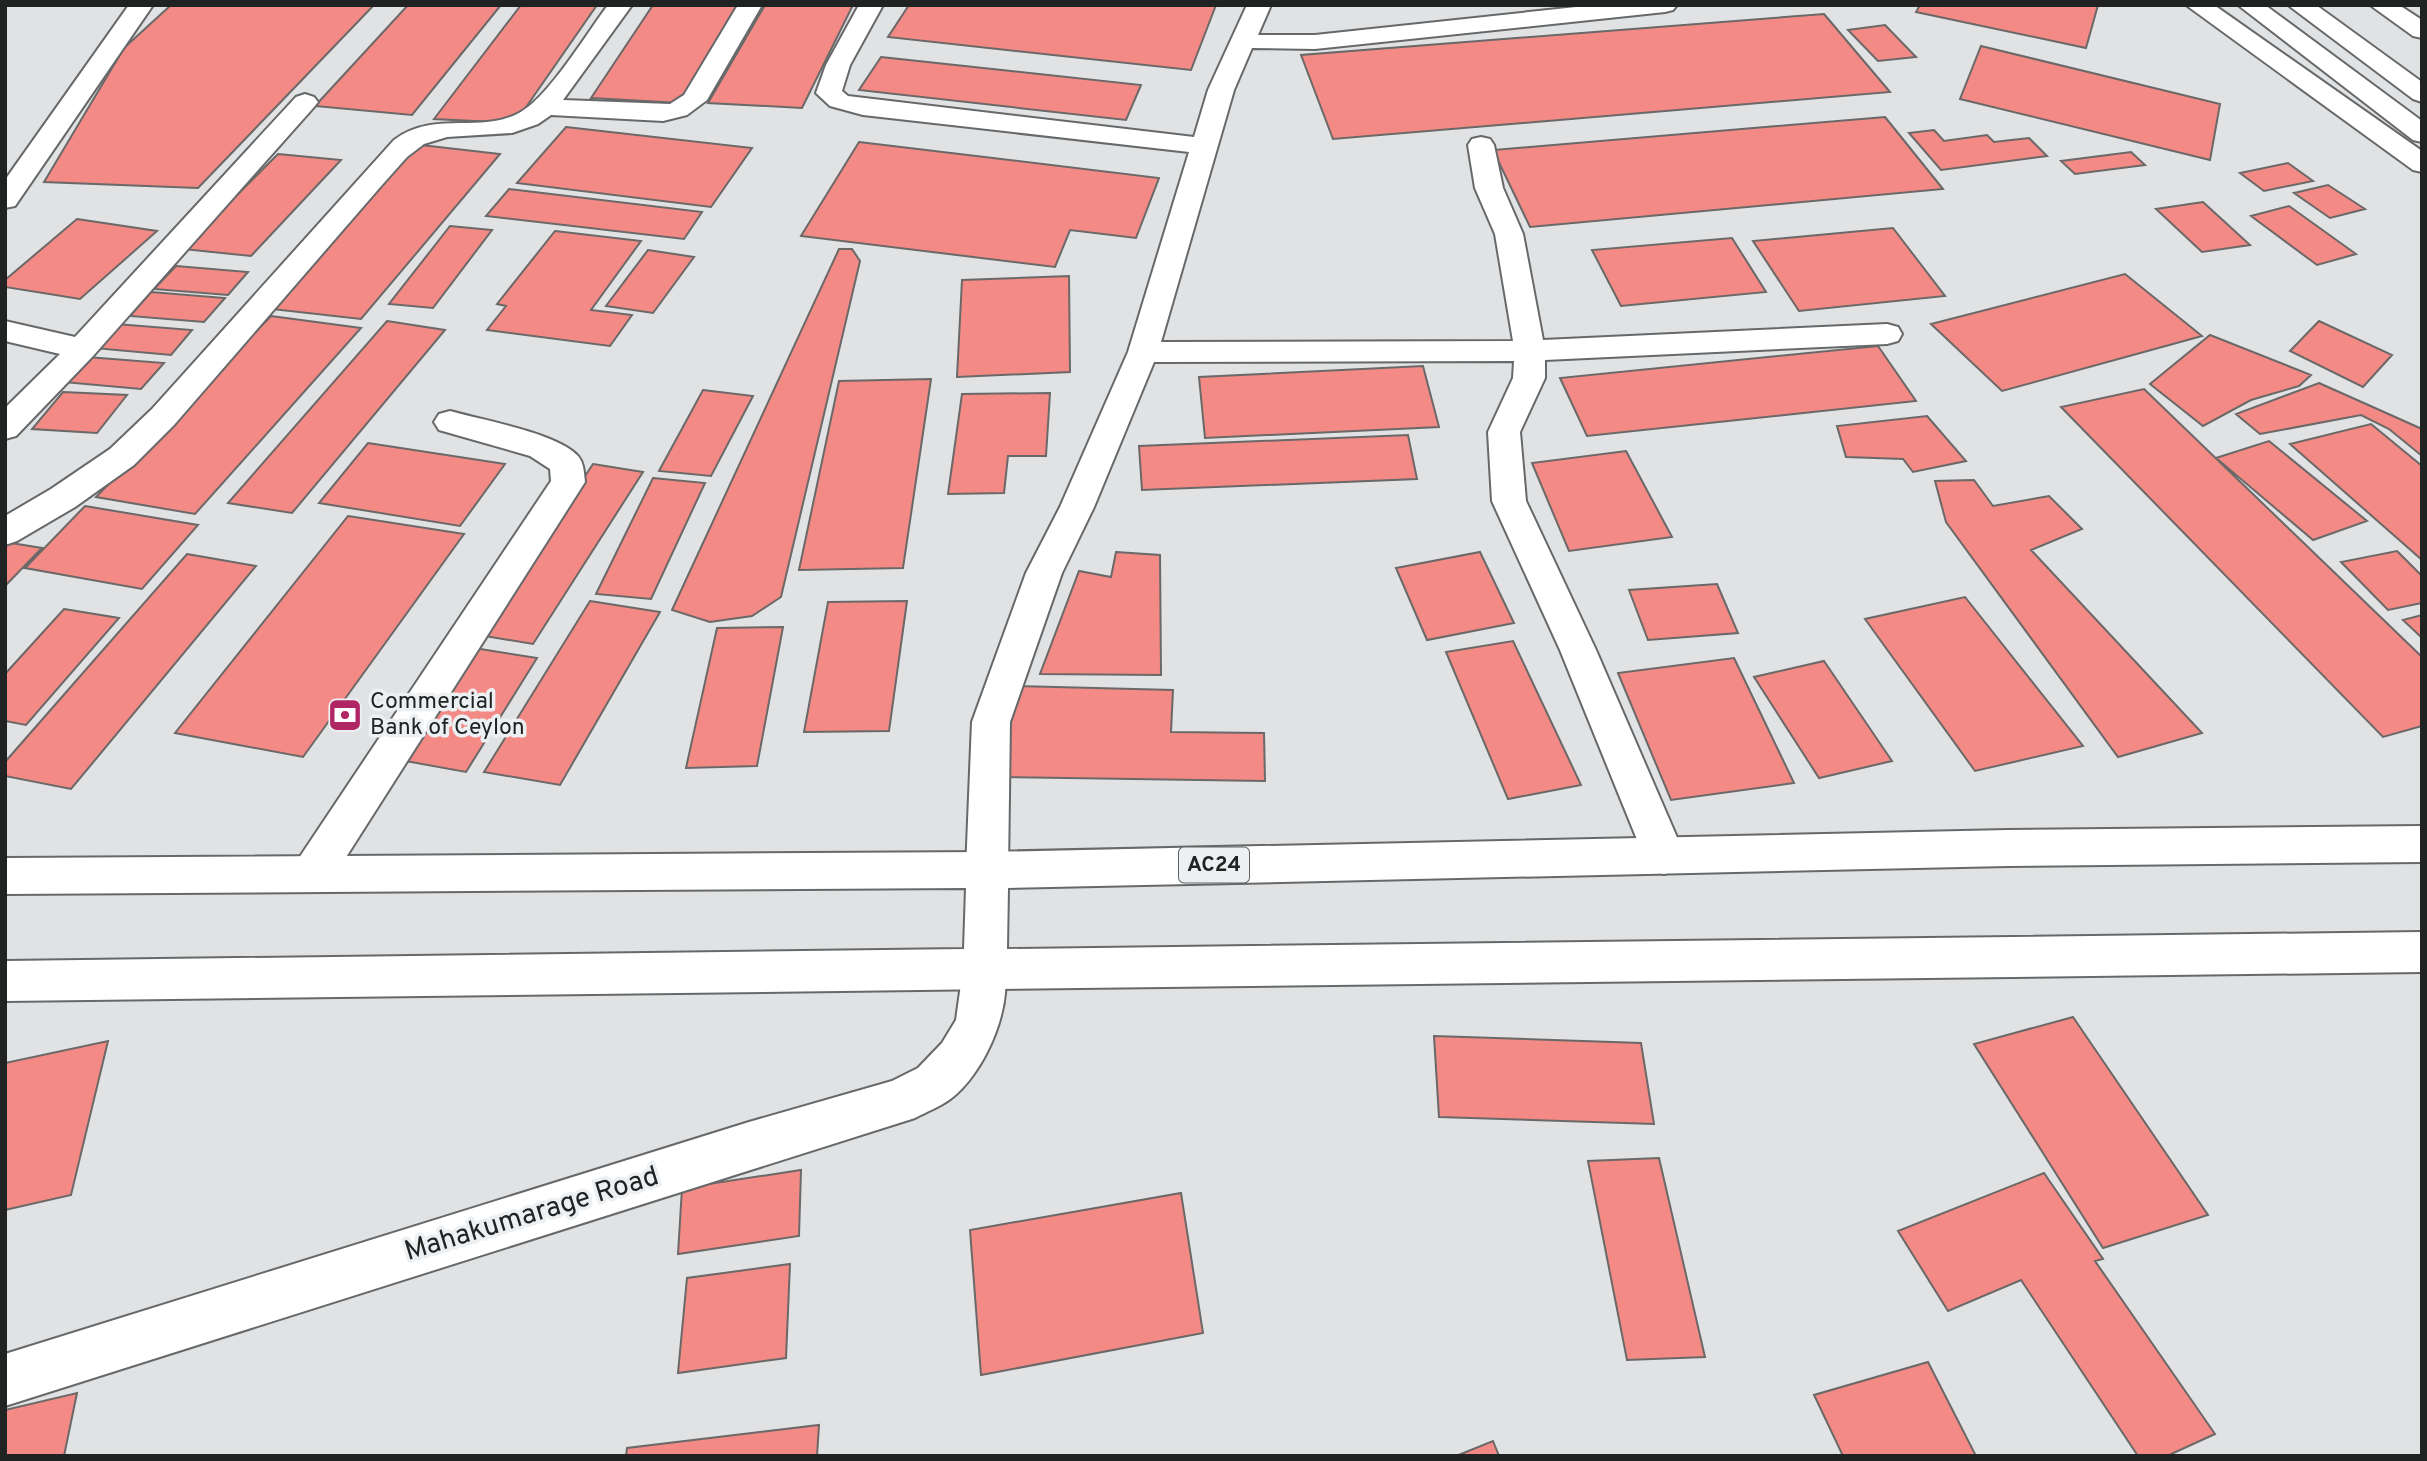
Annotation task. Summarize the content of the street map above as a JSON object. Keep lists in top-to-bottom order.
{
  "streets": {
    "main road": ["AC24", "Mahakumarage Road"]
  },
  "crossings": [
    ["AC24", "Mahakumarage Road"]
  ],
  "places": {
    "bank": ["Commercial Bank of Ceylon"]
  }
}
